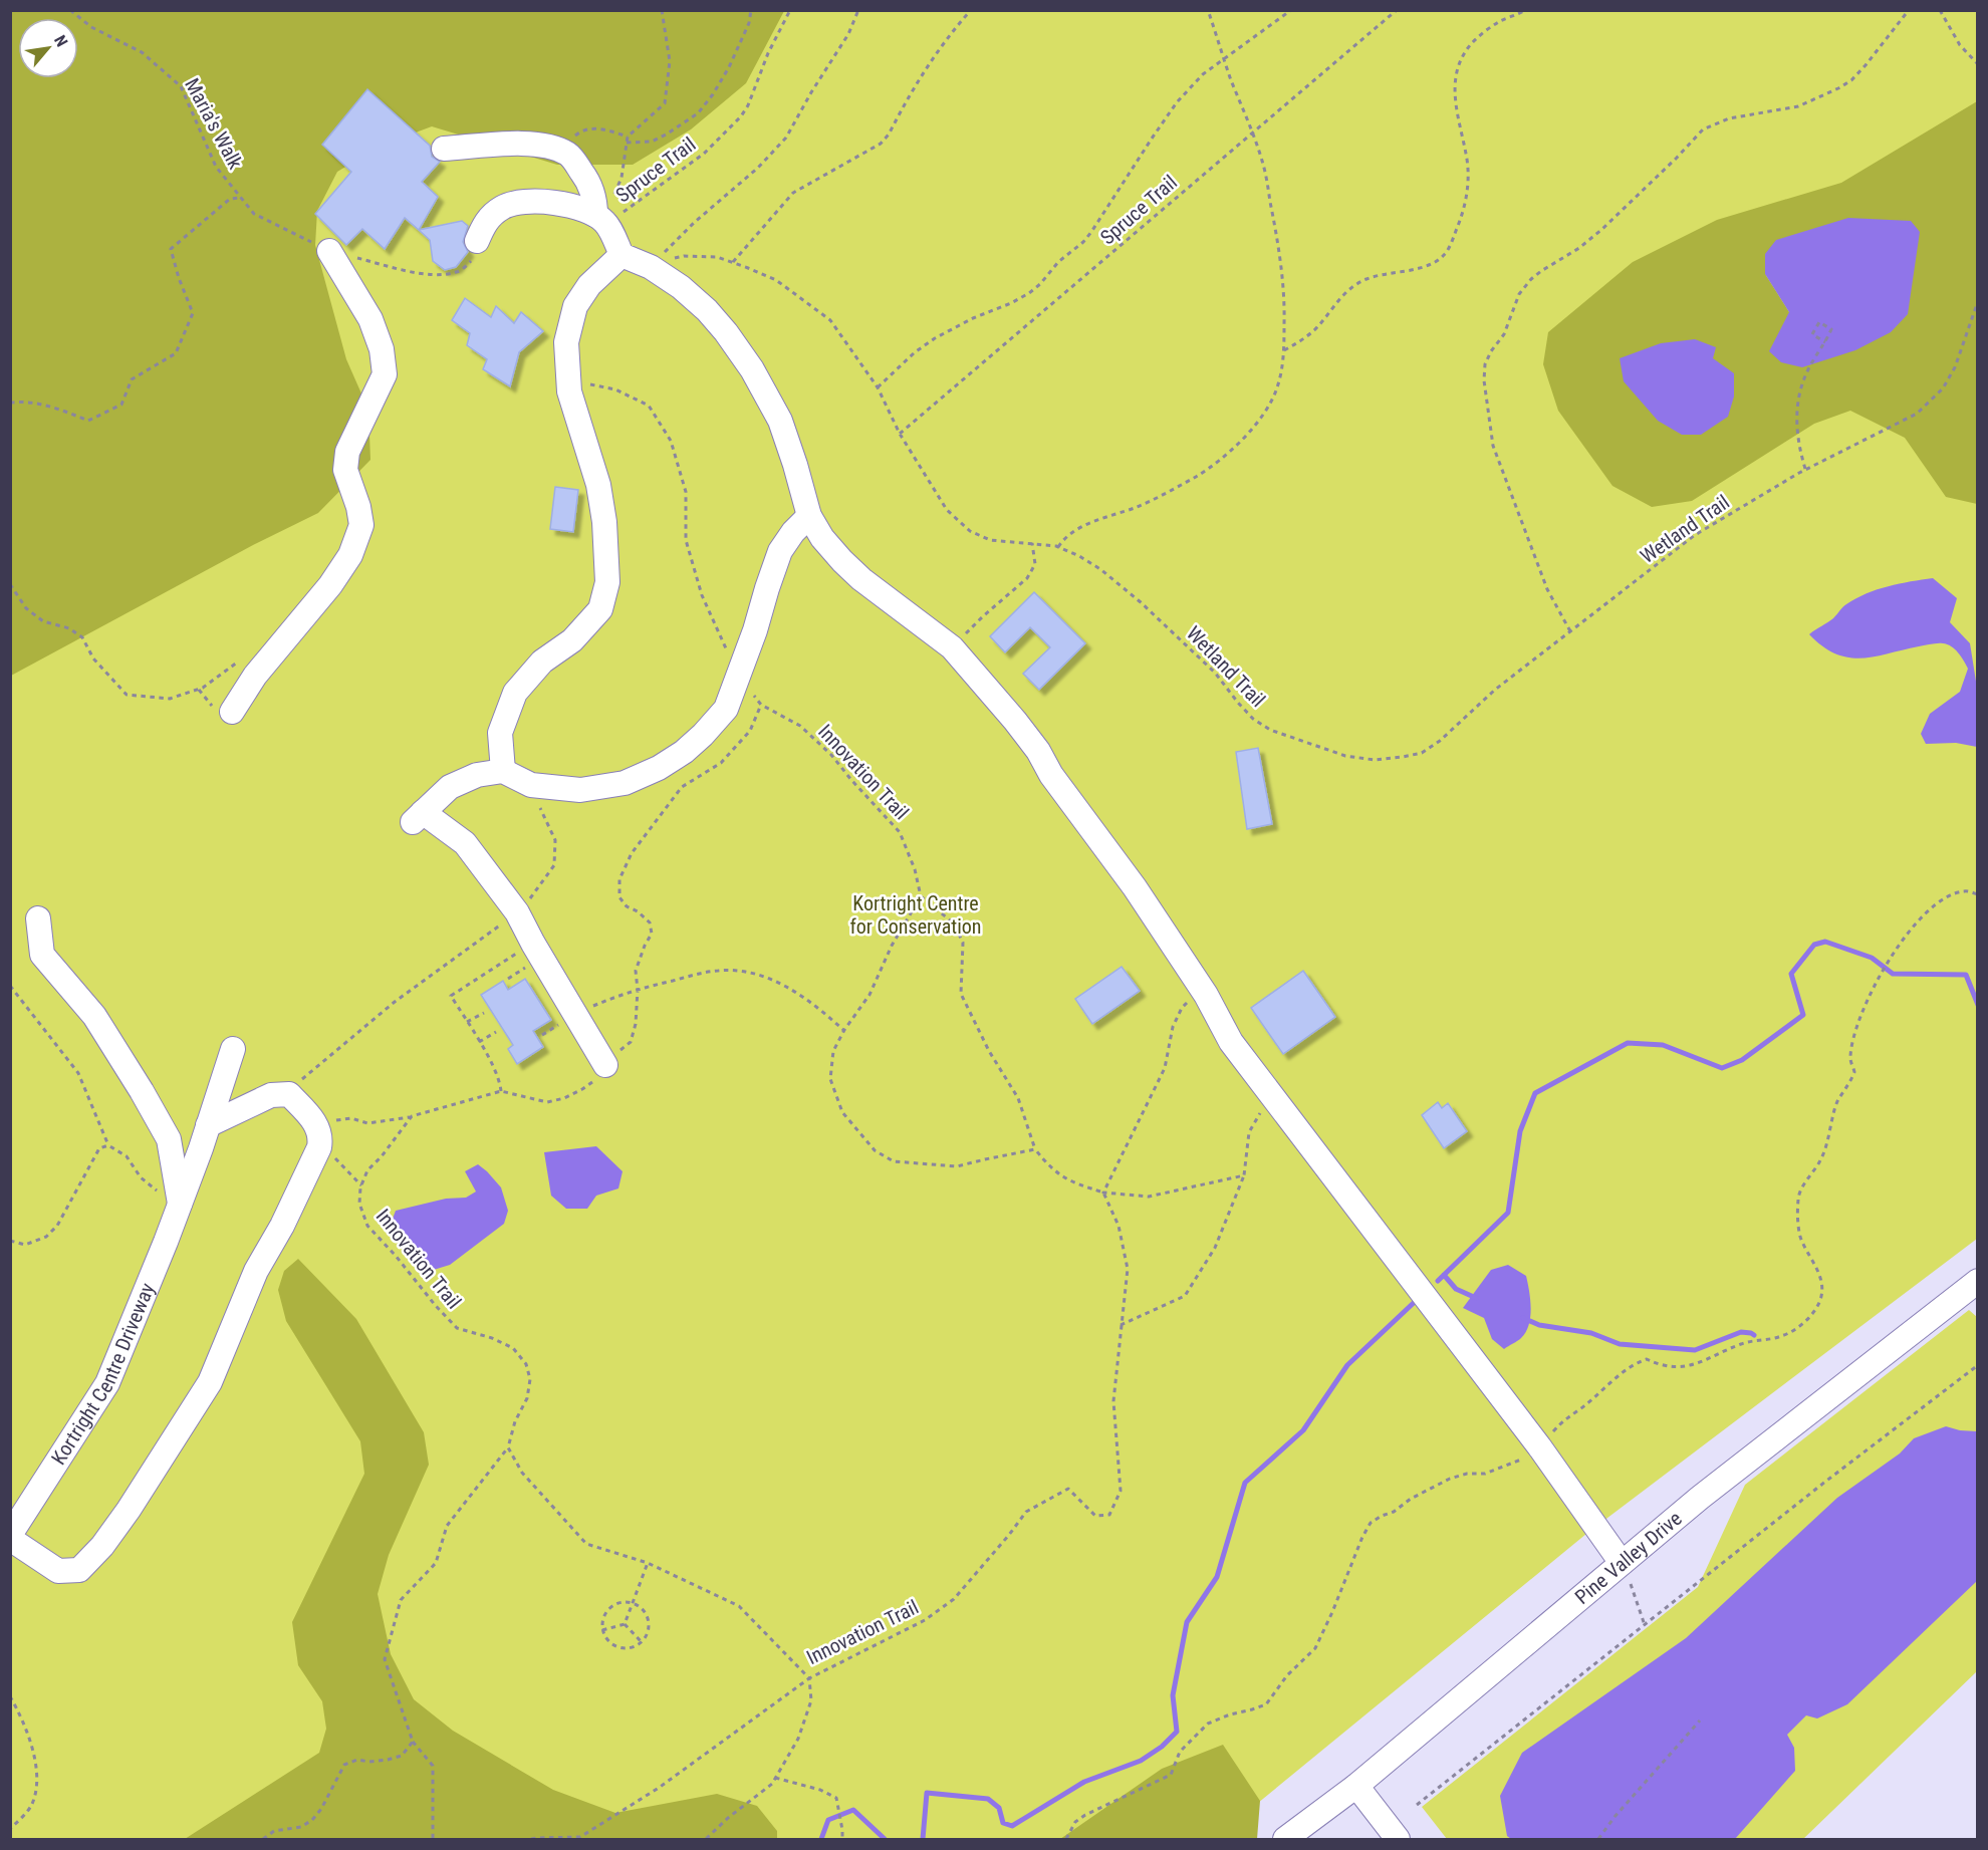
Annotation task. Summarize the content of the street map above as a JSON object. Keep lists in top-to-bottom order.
{
  "streets": {
    "street": ["Kortright Centre Driveway", "Pine Valley Drive"],
    "path": [
      "Maria's Walk",
      "Spruce Trail",
      "Wetland Trail",
      "Innovation Trail"
    ]
  },
  "crossings": [
    ["Spruce Trail", "Wetland Trail"]
  ],
  "parks": ["Kortright Centre for Conservation"],
  "north": "top right"
}
